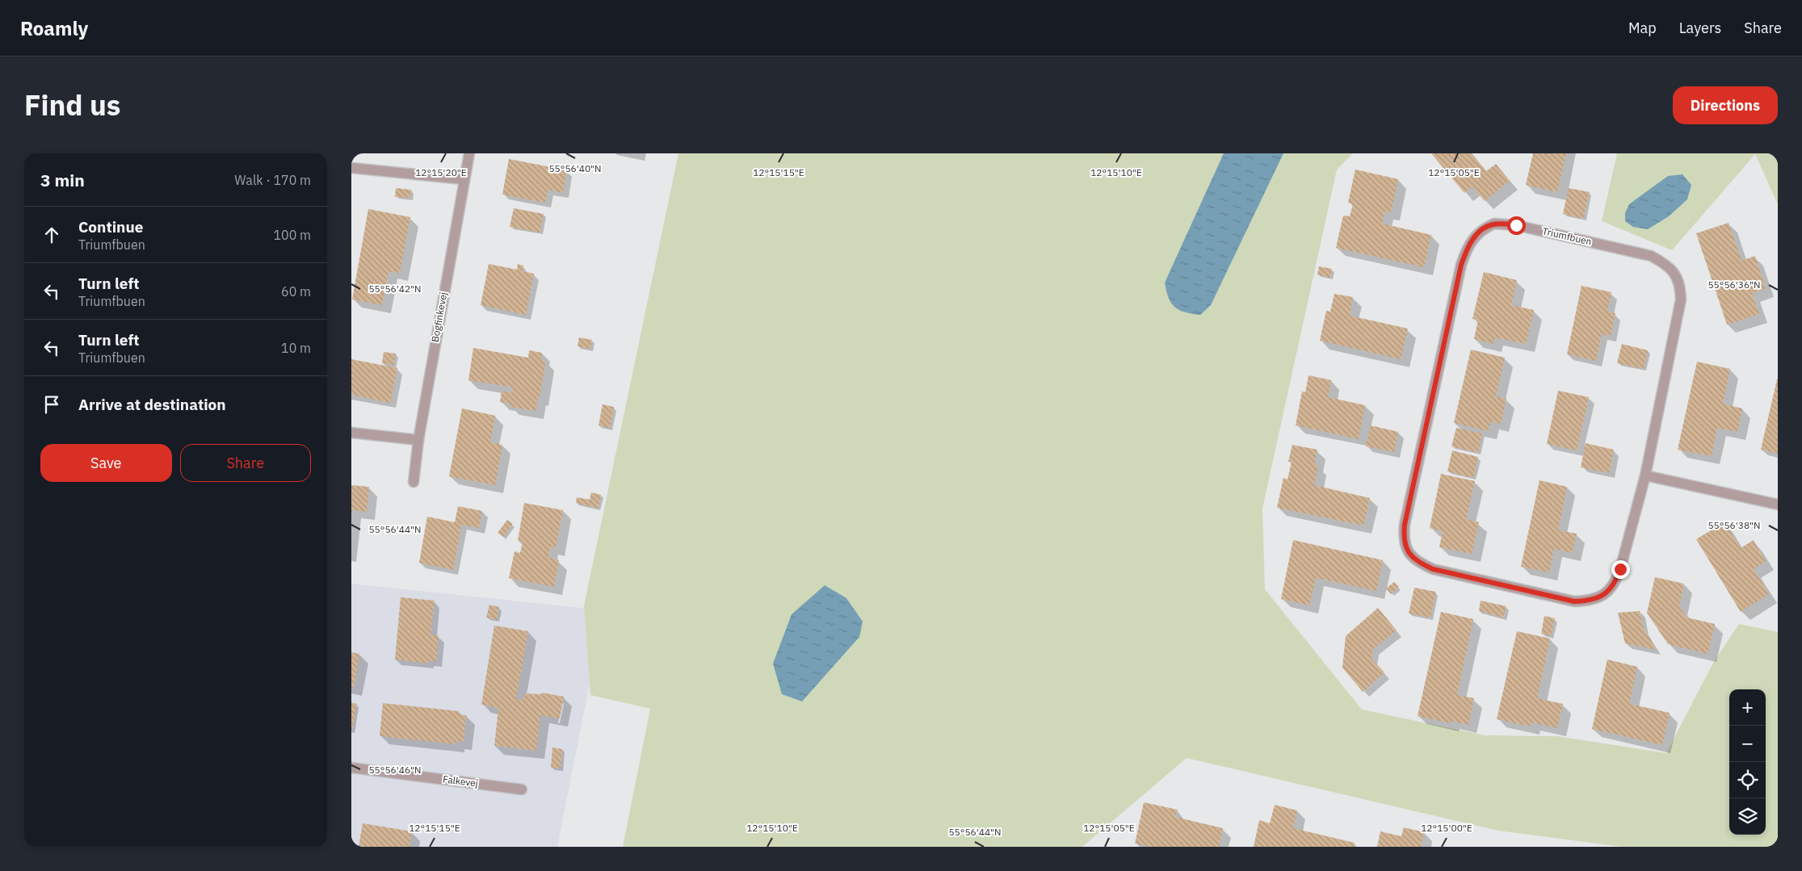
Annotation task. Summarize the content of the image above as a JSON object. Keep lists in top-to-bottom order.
{
  "streets": {
    "street": ["Triumfbuen", "Bogfinkevej", "Falkevej"]
  },
  "page": {
    "header": "Roamly",
    "nav": ["Map", "Layers", "Share"],
    "title": "Find us",
    "buttons": [
      "Directions",
      ["Save", "Share"]
    ],
    "heading": ["3 min", "Walk · 170 m"],
    "list": [
      ["Continue", "Triumfbuen", "100 m"],
      ["Turn left", "Triumfbuen", "60 m"],
      ["Turn left", "Triumfbuen", "10 m"],
      "Arrive at destination"
    ],
    "map_buttons": ["+", "−"]
  },
  "coordinates": [
    "55°56'40\"N",
    "12°15'20\"E",
    "12°15'15\"E",
    "12°15'10\"E",
    "12°15'05\"E",
    "55°56'36\"N",
    "55°56'42\"N",
    "55°56'38\"N",
    "55°56'44\"N",
    "55°56'46\"N",
    "12°15'00\"E"
  ]
}
